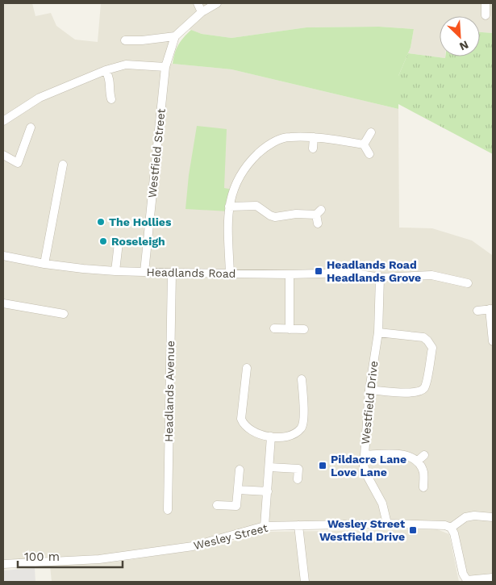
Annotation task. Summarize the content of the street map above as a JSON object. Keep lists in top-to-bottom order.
{
  "streets": {
    "street": [
      "Westfield Street",
      "Headlands Road",
      "Headlands Avenue",
      "Westfield Drive",
      "Wesley Street"
    ]
  },
  "crossings": [
    ["Westfield Street", "Headlands Road"],
    ["Headlands Road", "Headlands Avenue"],
    ["Headlands Road", "Westfield Drive"],
    ["Westfield Drive", "Wesley Street"]
  ],
  "places": {
    "other": ["The Hollies", "Roseleigh"],
    "transit": ["Headlands Road Headlands Grove", "Pildacre Lane Love Lane", "Wesley Street Westfield Drive"]
  },
  "scale_bar": "100 m",
  "north": "bottom right"
}
